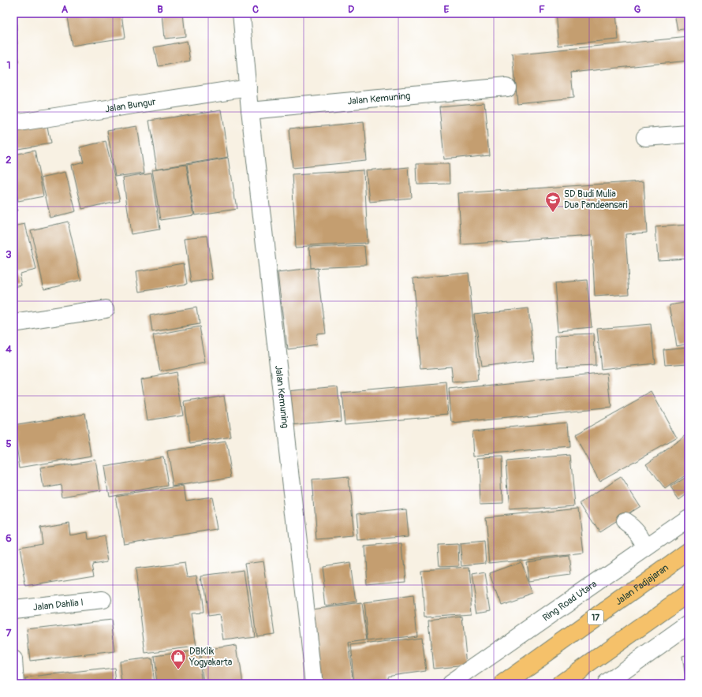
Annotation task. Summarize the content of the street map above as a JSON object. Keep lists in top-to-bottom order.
{
  "streets": {
    "highway": ["Jalan Padjajaran", "17"],
    "street": [
      "Jalan Kemuning",
      "Jalan Bungur",
      "Ring Road Utara",
      "Jalan Dahlia I"
    ]
  },
  "crossings": [
    ["Jalan Kemuning", "Jalan Bungur"]
  ],
  "places": {
    "school or university": ["SD Budi Mulia Dua Pandeansari"],
    "shop": ["DBKlik Yogyakarta"]
  },
  "grid": {
    "columns": [
      "A",
      "B",
      "C",
      "D",
      "E",
      "F",
      "G"
    ],
    "rows": [
      "1",
      "2",
      "3",
      "4",
      "5",
      "6",
      "7"
    ]
  }
}
